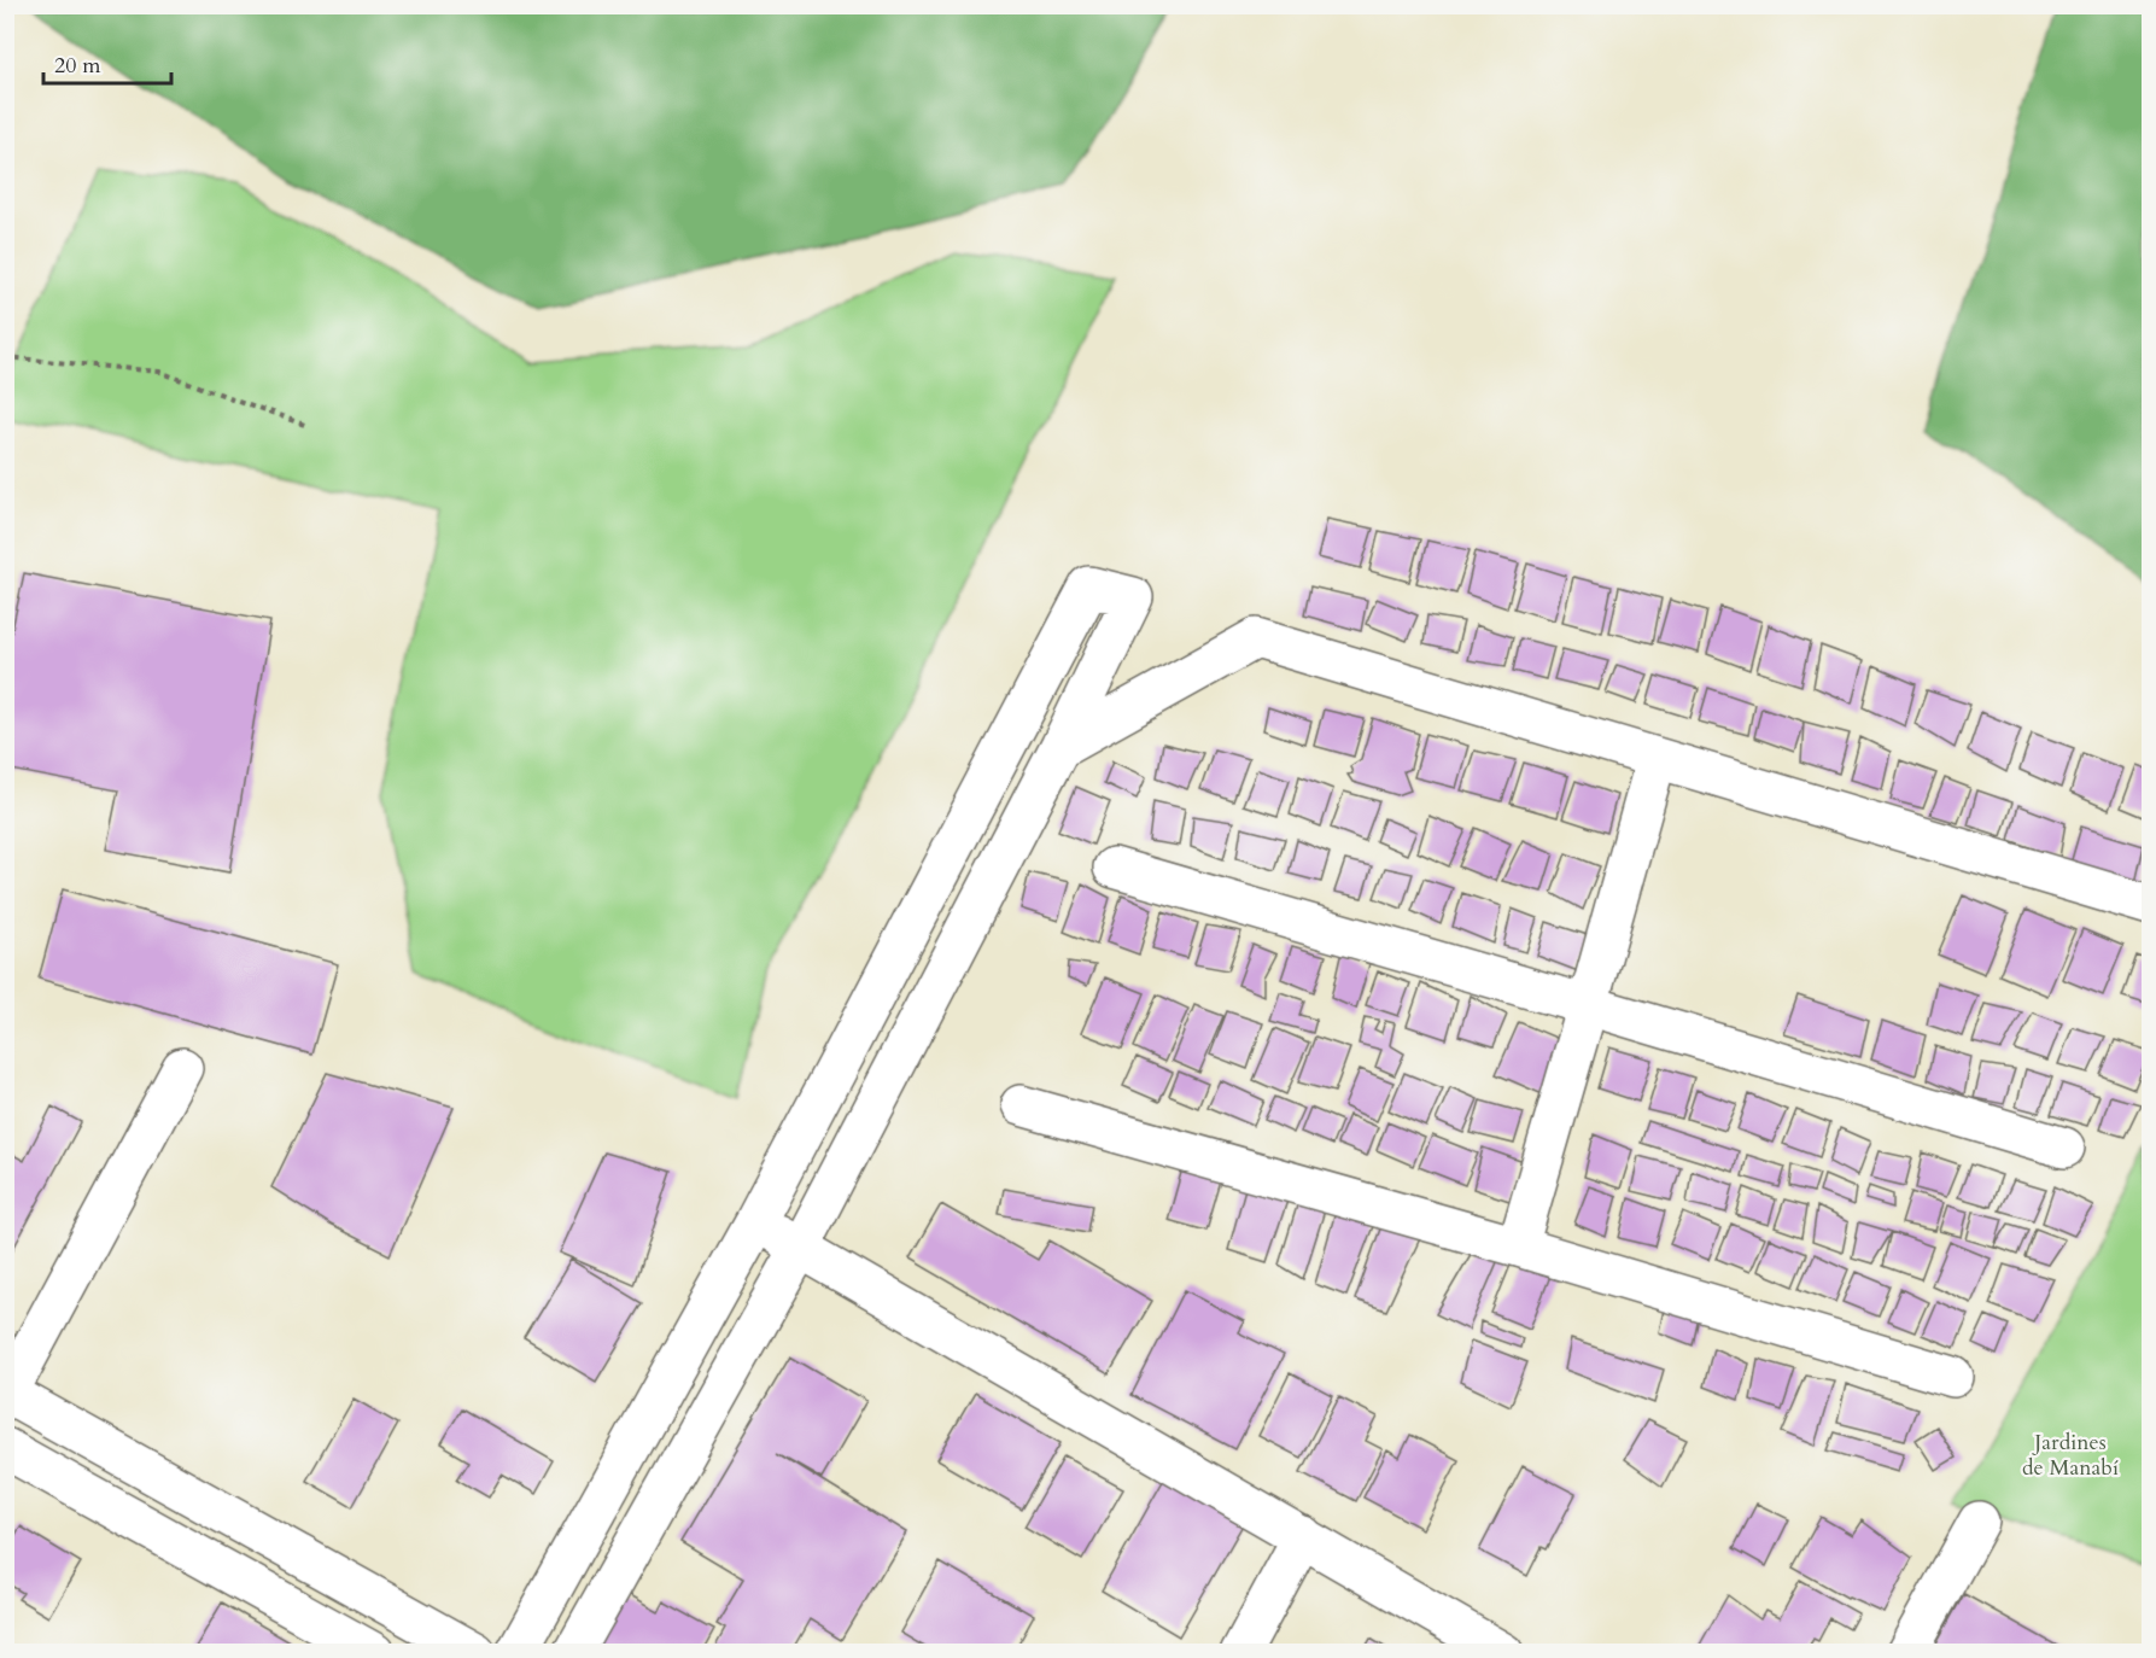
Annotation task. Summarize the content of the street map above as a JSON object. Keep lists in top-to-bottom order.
{
  "parks": ["Jardines de Manabí"],
  "scale_bar": "20 m"
}
